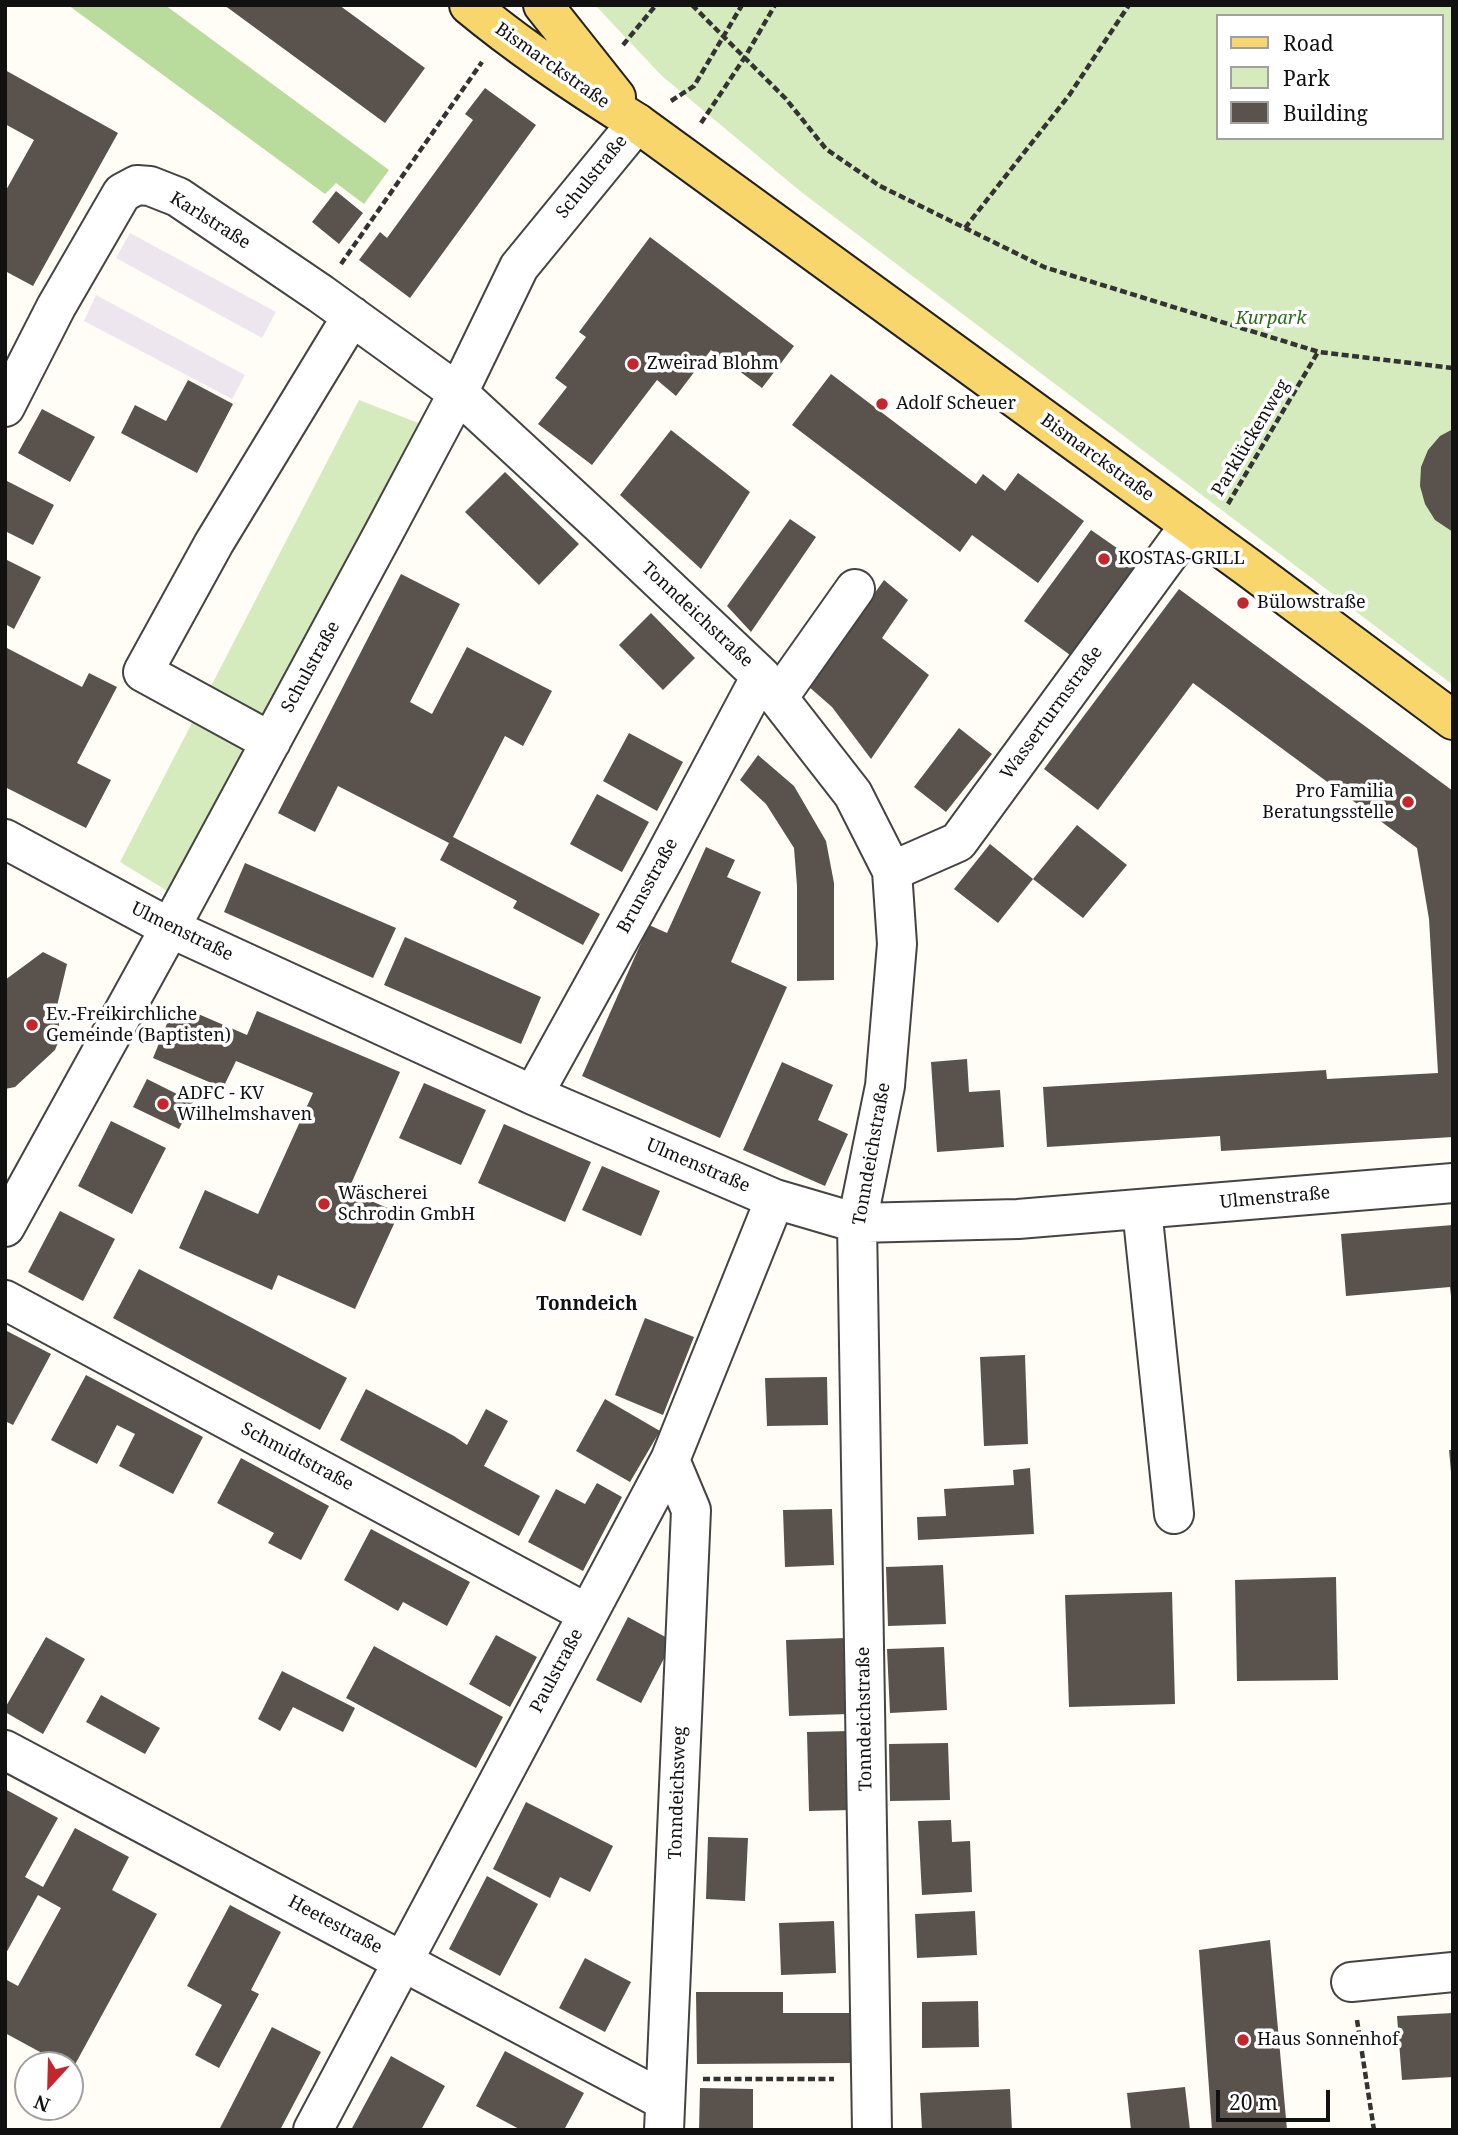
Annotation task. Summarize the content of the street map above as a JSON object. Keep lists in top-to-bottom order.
{
  "streets": {
    "main road": ["Bismarckstraße"],
    "street": [
      "Schulstraße",
      "Karlstraße",
      "Tonndeichstraße",
      "Wasserturmstraße",
      "Brunsstraße",
      "Ulmenstraße",
      "Schmidtstraße",
      "Paulstraße",
      "Tonndeichsweg",
      "Heetestraße"
    ],
    "path": ["Parklückenweg"]
  },
  "crossings": [
    ["Bismarckstraße", "Schulstraße"],
    ["Bismarckstraße", "Parklückenweg"],
    ["Bismarckstraße", "Wasserturmstraße"],
    ["Schulstraße", "Karlstraße"],
    ["Schulstraße", "Tonndeichstraße"],
    ["Schulstraße", "Ulmenstraße"],
    ["Karlstraße", "Tonndeichstraße"],
    ["Parklückenweg", "Wasserturmstraße"],
    ["Tonndeichstraße", "Wasserturmstraße"],
    ["Tonndeichstraße", "Brunsstraße"],
    ["Tonndeichstraße", "Ulmenstraße"],
    ["Brunsstraße", "Ulmenstraße"],
    ["Ulmenstraße", "Paulstraße"],
    ["Schmidtstraße", "Paulstraße"],
    ["Paulstraße", "Tonndeichsweg"],
    ["Paulstraße", "Heetestraße"],
    ["Tonndeichsweg", "Heetestraße"]
  ],
  "districts": ["Tonndeich"],
  "parks": ["Kurpark"],
  "places": [
    "Zweirad Blohm",
    "Adolf Scheuer",
    "KOSTAS-GRILL",
    "Bülowstraße",
    "Pro Familia Beratungsstelle",
    "Ev.-Freikirchliche Gemeinde (Baptisten)",
    "ADFC - KV Wilhelmshaven",
    "Wäscherei Schrodin GmbH",
    "Haus Sonnenhof"
  ],
  "legend": ["Road", "Park", "Building"],
  "scale_bar": "20 m",
  "north": "bottom"
}
